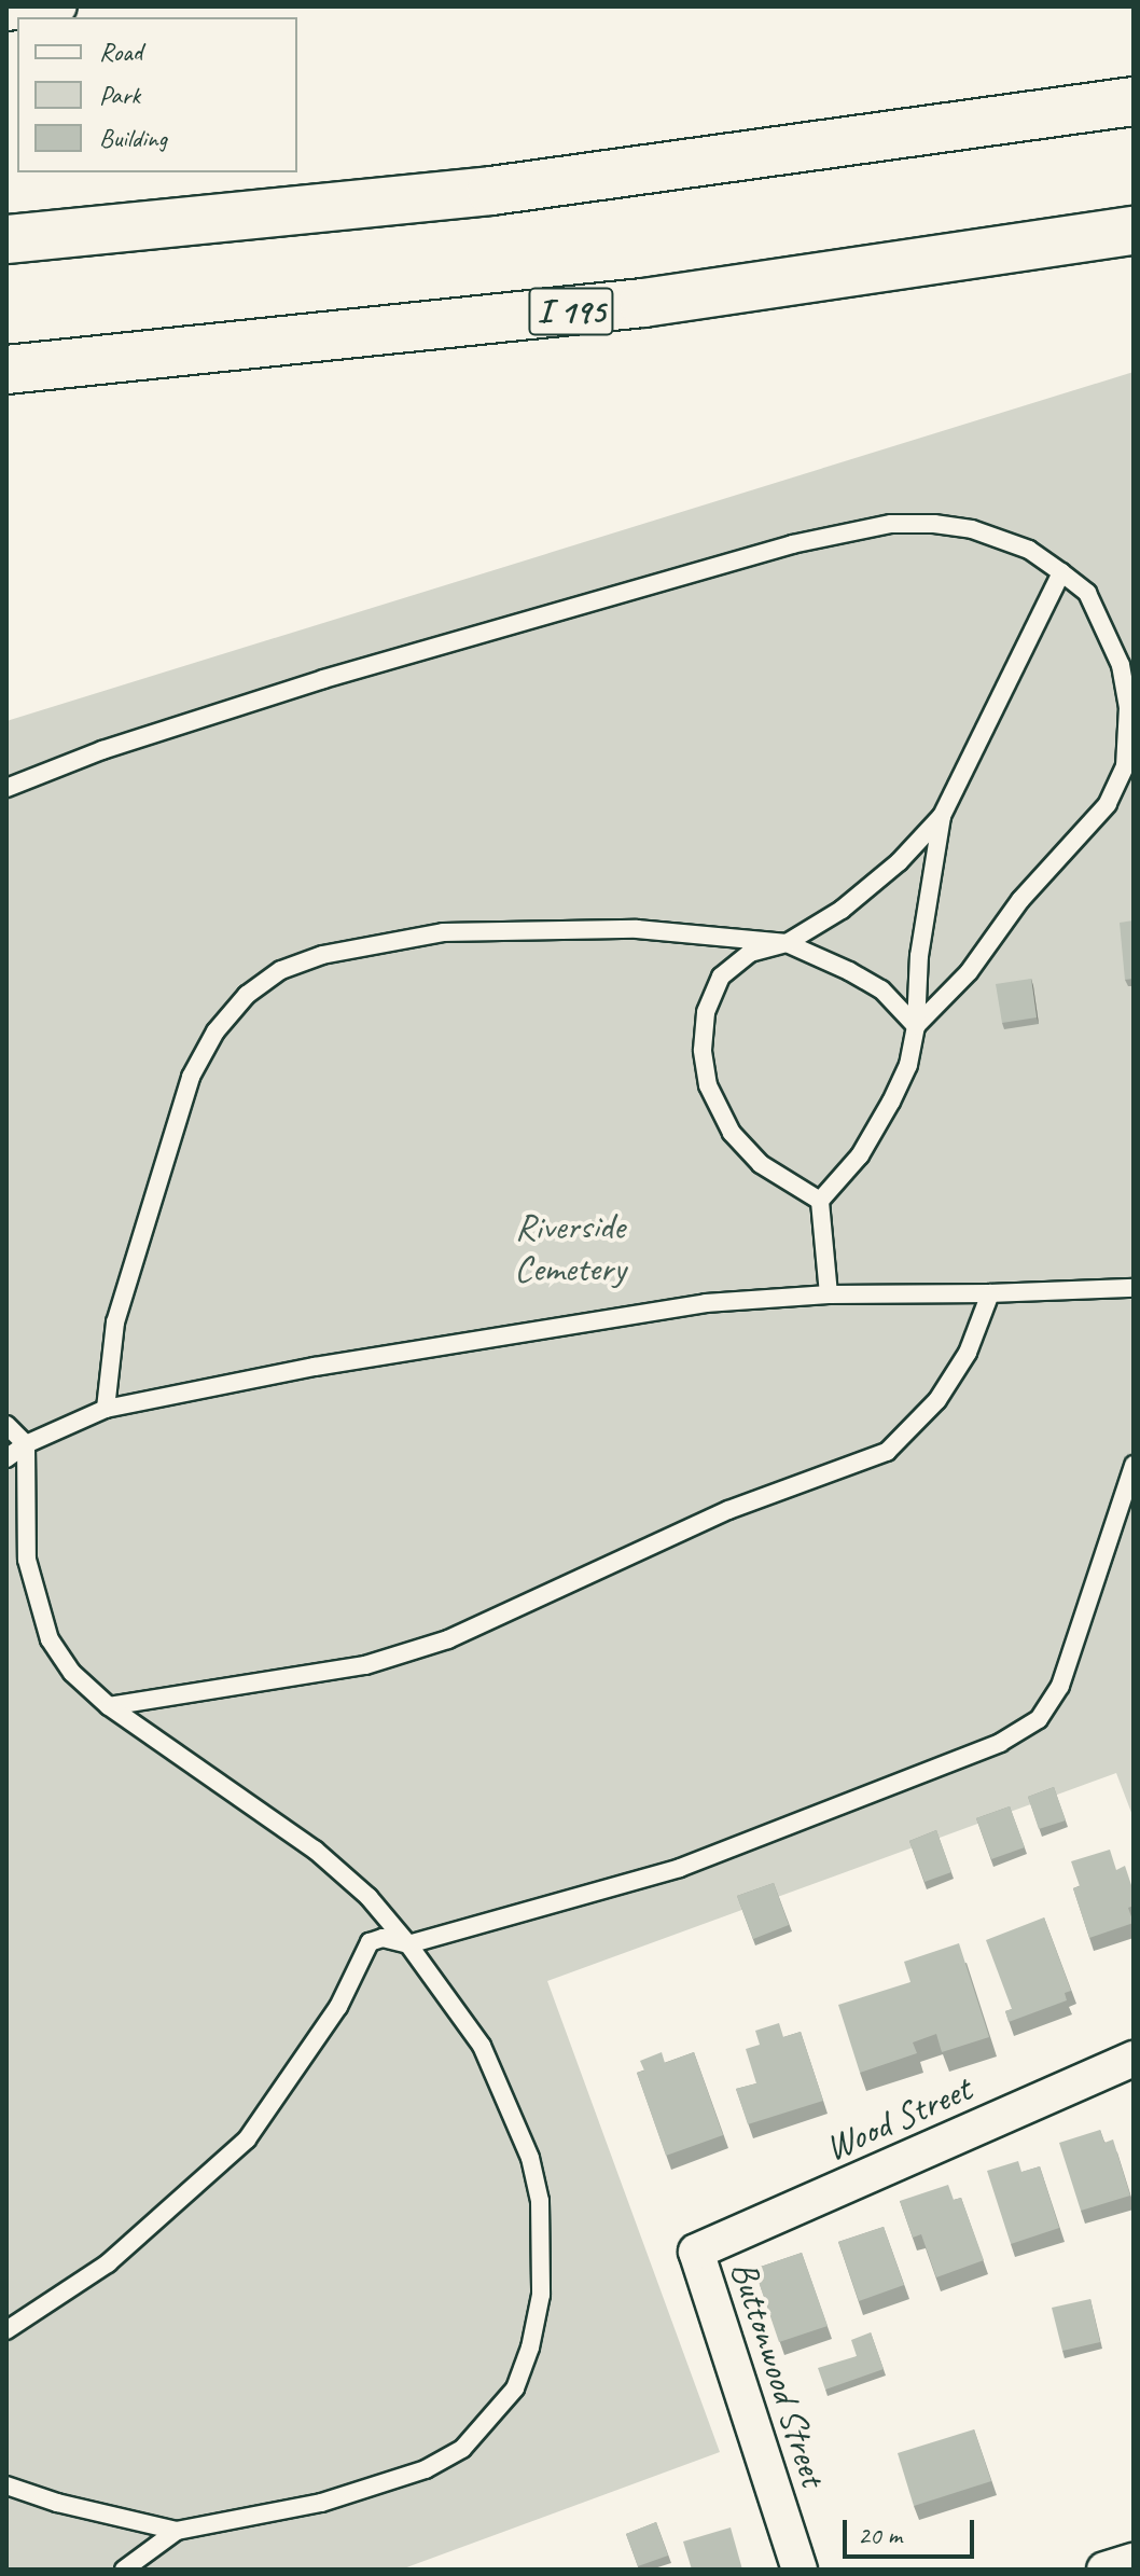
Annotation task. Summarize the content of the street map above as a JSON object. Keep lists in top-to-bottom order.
{
  "streets": {
    "highway": ["I 195"],
    "street": ["Wood Street", "Buttonwood Street"]
  },
  "crossings": [
    ["Wood Street", "Buttonwood Street"]
  ],
  "parks": ["Riverside Cemetery"],
  "legend": ["Road", "Park", "Building"],
  "scale_bar": "20 m"
}
